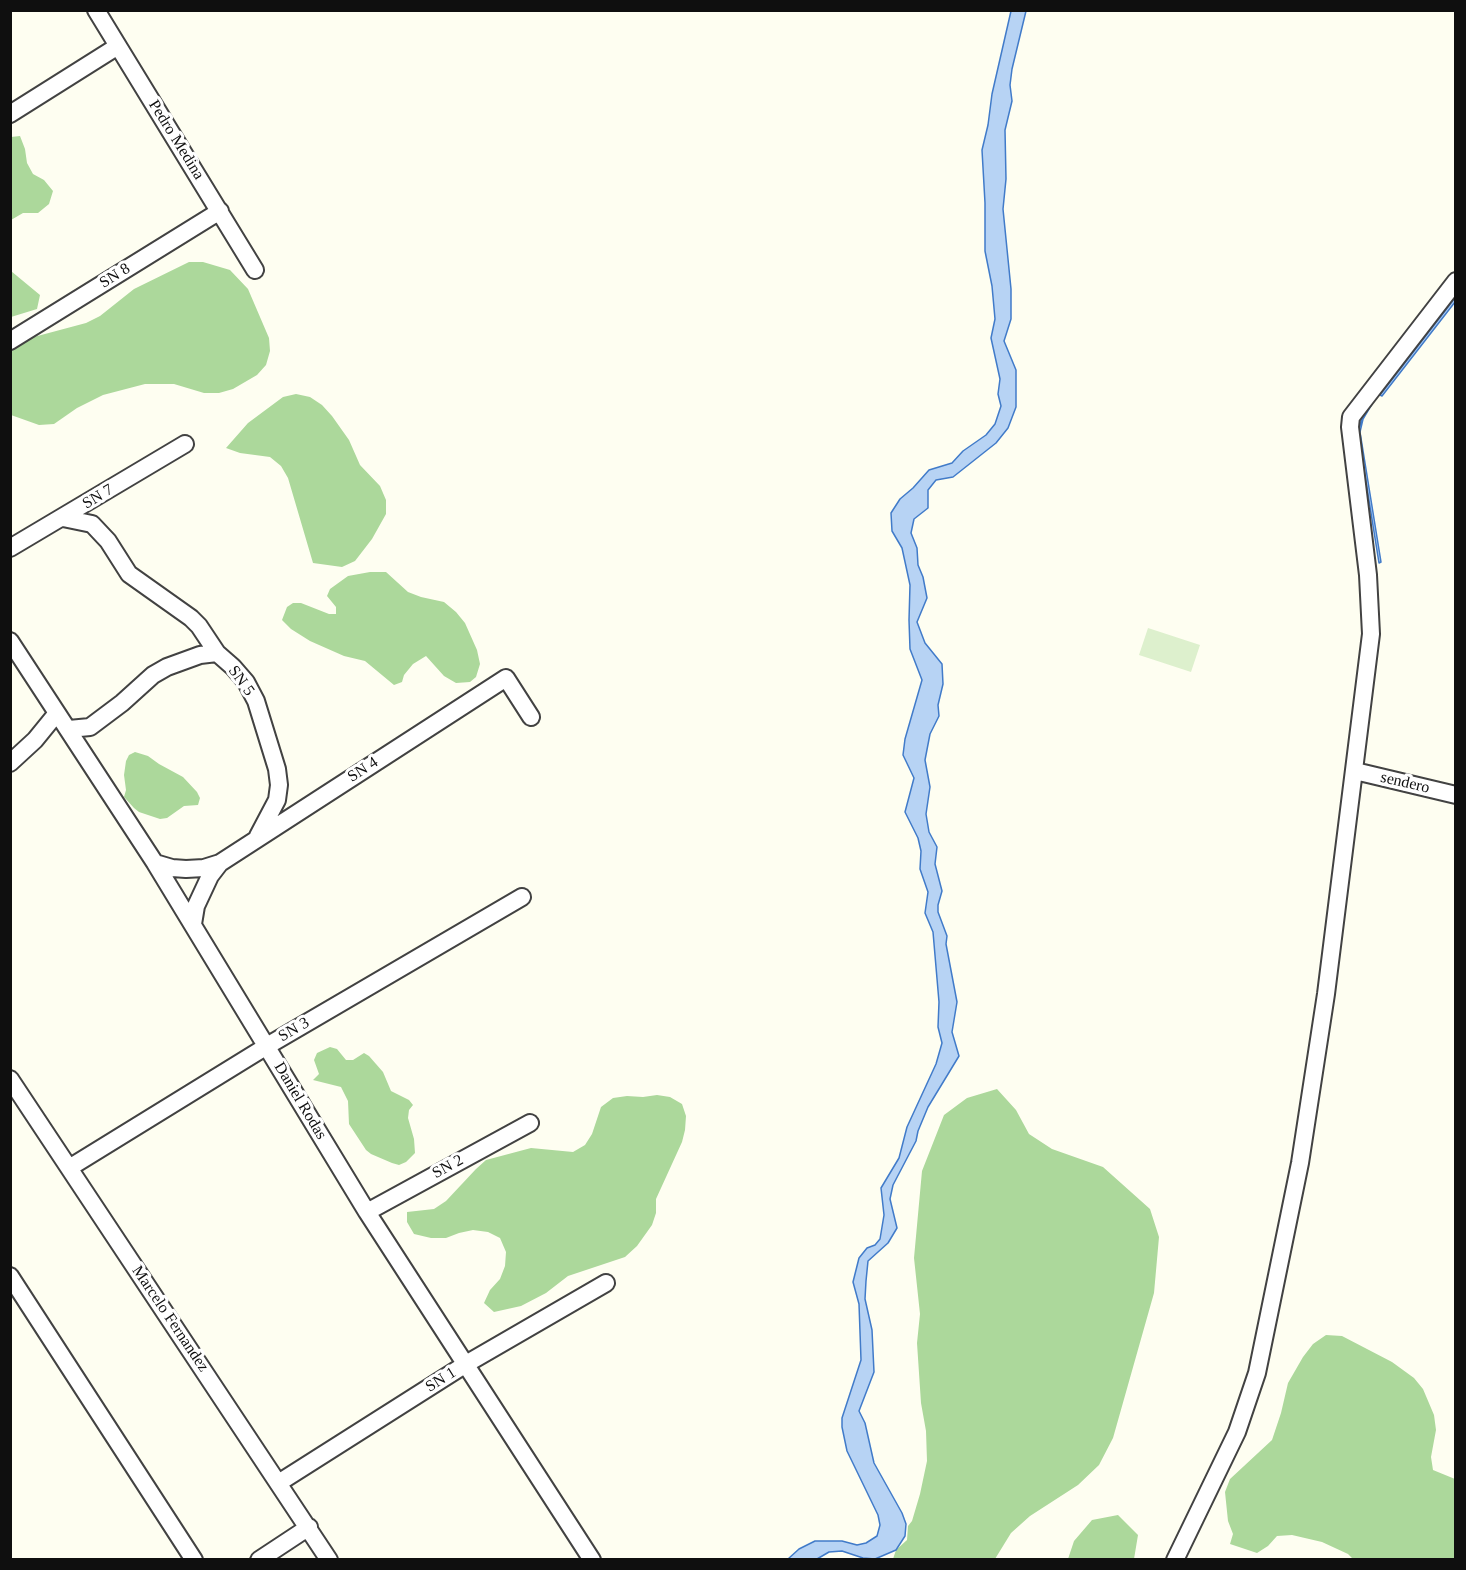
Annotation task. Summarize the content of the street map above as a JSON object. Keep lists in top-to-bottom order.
{
  "streets": {
    "street": [
      "Pedro Medina",
      "SN 8",
      "SN 7",
      "SN 5",
      "SN 4",
      "sendero",
      "SN 3",
      "Daniel Rodas",
      "SN 2",
      "Marcelo Fernandez",
      "SN 1"
    ]
  },
  "crossings": [
    ["Pedro Medina", "SN 8"],
    ["SN 5", "SN 4"],
    ["SN 5", "Daniel Rodas"],
    ["SN 4", "Daniel Rodas"],
    ["SN 3", "Daniel Rodas"],
    ["SN 3", "Marcelo Fernandez"],
    ["Daniel Rodas", "SN 2"],
    ["Daniel Rodas", "SN 1"],
    ["Marcelo Fernandez", "SN 1"]
  ]
}
